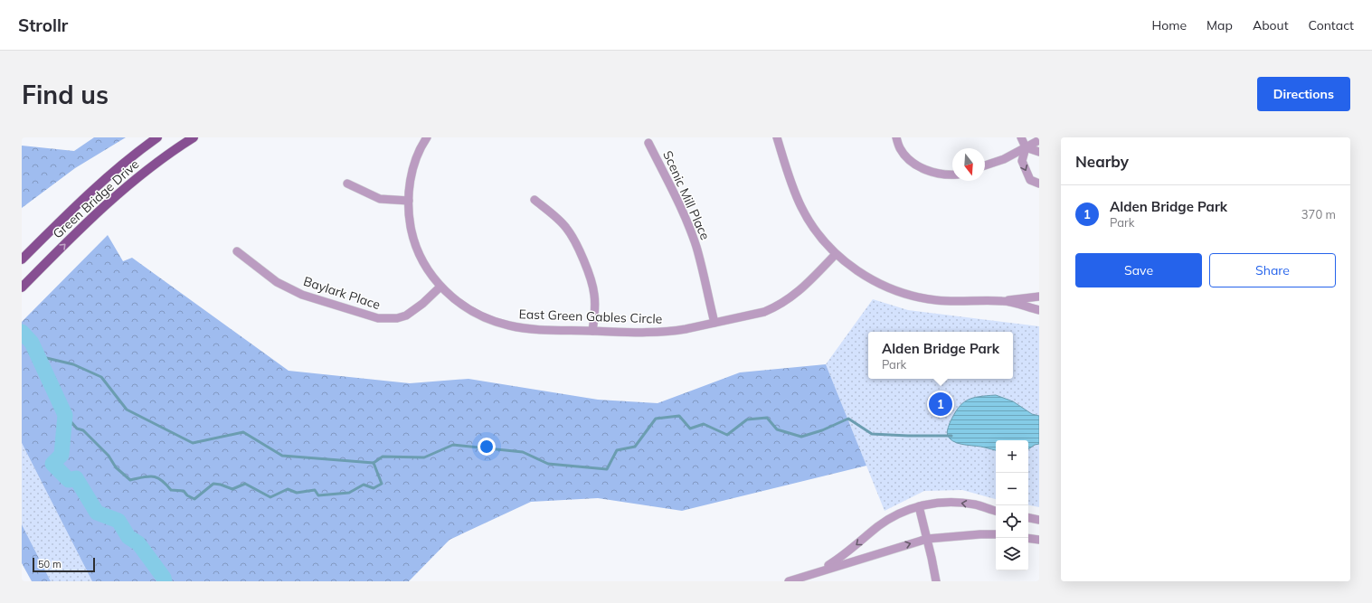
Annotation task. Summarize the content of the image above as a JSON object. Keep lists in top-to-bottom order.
{
  "streets": {
    "main road": ["Green Bridge Drive"],
    "street": ["Scenic Mill Place", "Baylark Place", "East Green Gables Circle"]
  },
  "crossings": [
    ["Scenic Mill Place", "East Green Gables Circle"],
    ["Baylark Place", "East Green Gables Circle"]
  ],
  "scale_bar": "50 m",
  "north": "bottom",
  "page": {
    "header": "Strollr",
    "nav": [
      "Home",
      "Map",
      "About",
      "Contact"
    ],
    "buttons": [
      "Directions",
      ["Save", "Share"]
    ],
    "title": "Find us",
    "heading": "Nearby",
    "list": [
      {
        "mark": "1",
        "name": "Alden Bridge Park",
        "note": "Park",
        "value": "370 m"
      }
    ],
    "popup": ["Alden Bridge Park", "Park"],
    "pins": "1",
    "map_buttons": ["+", "−"],
    "scale": "50 m"
  }
}
